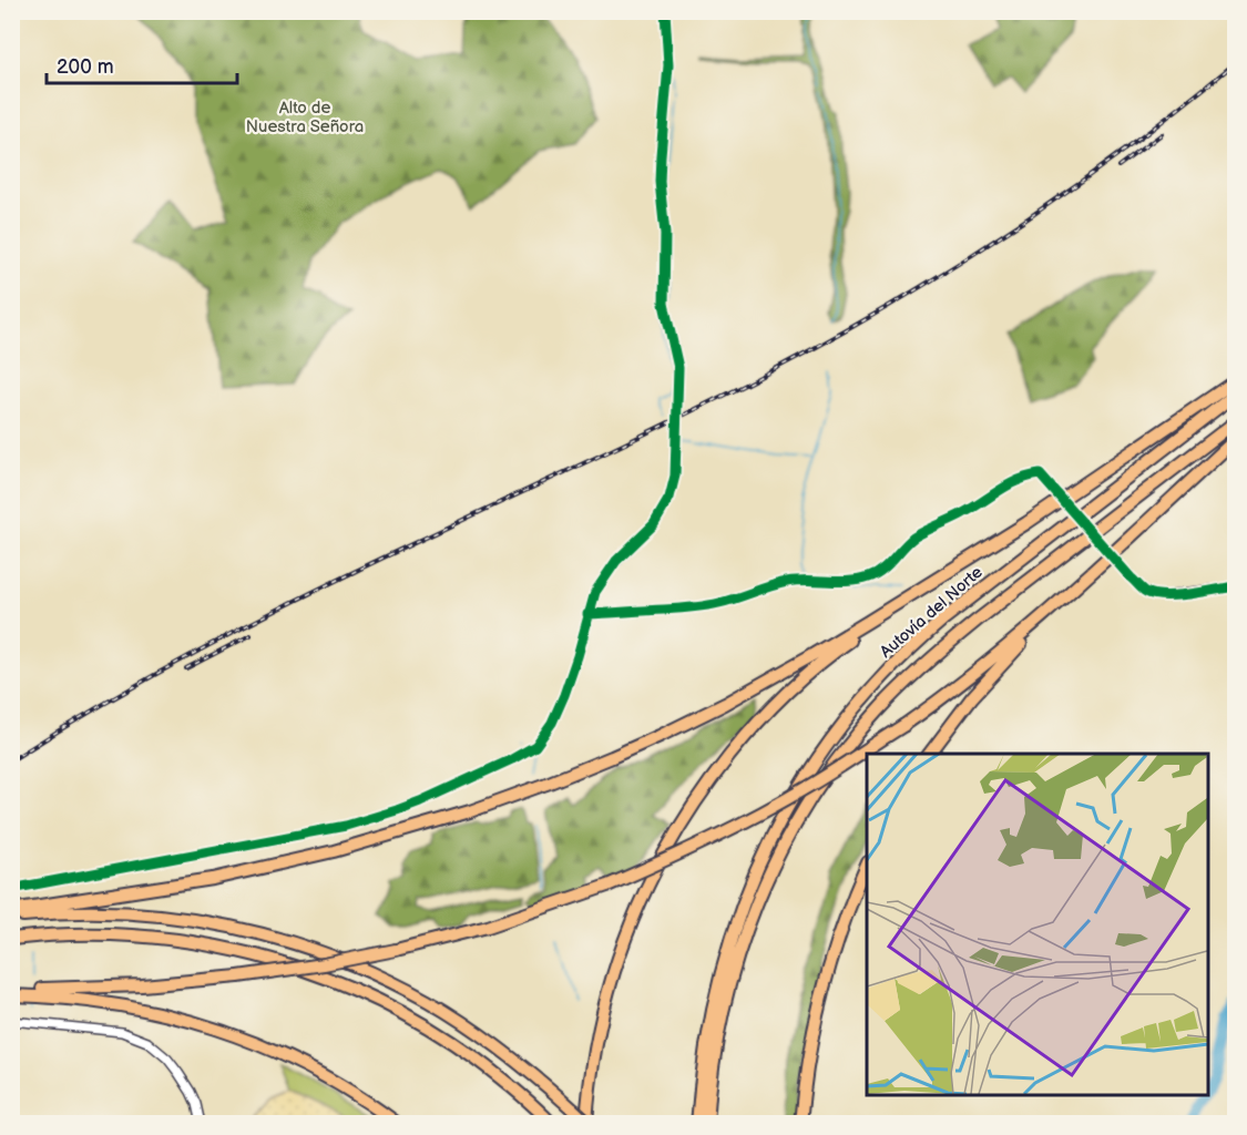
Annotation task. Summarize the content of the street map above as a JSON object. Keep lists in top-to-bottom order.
{
  "streets": {
    "highway": ["Autovía del Norte"]
  },
  "parks": ["Alto de Nuestra Señora"],
  "scale_bar": "200 m"
}
